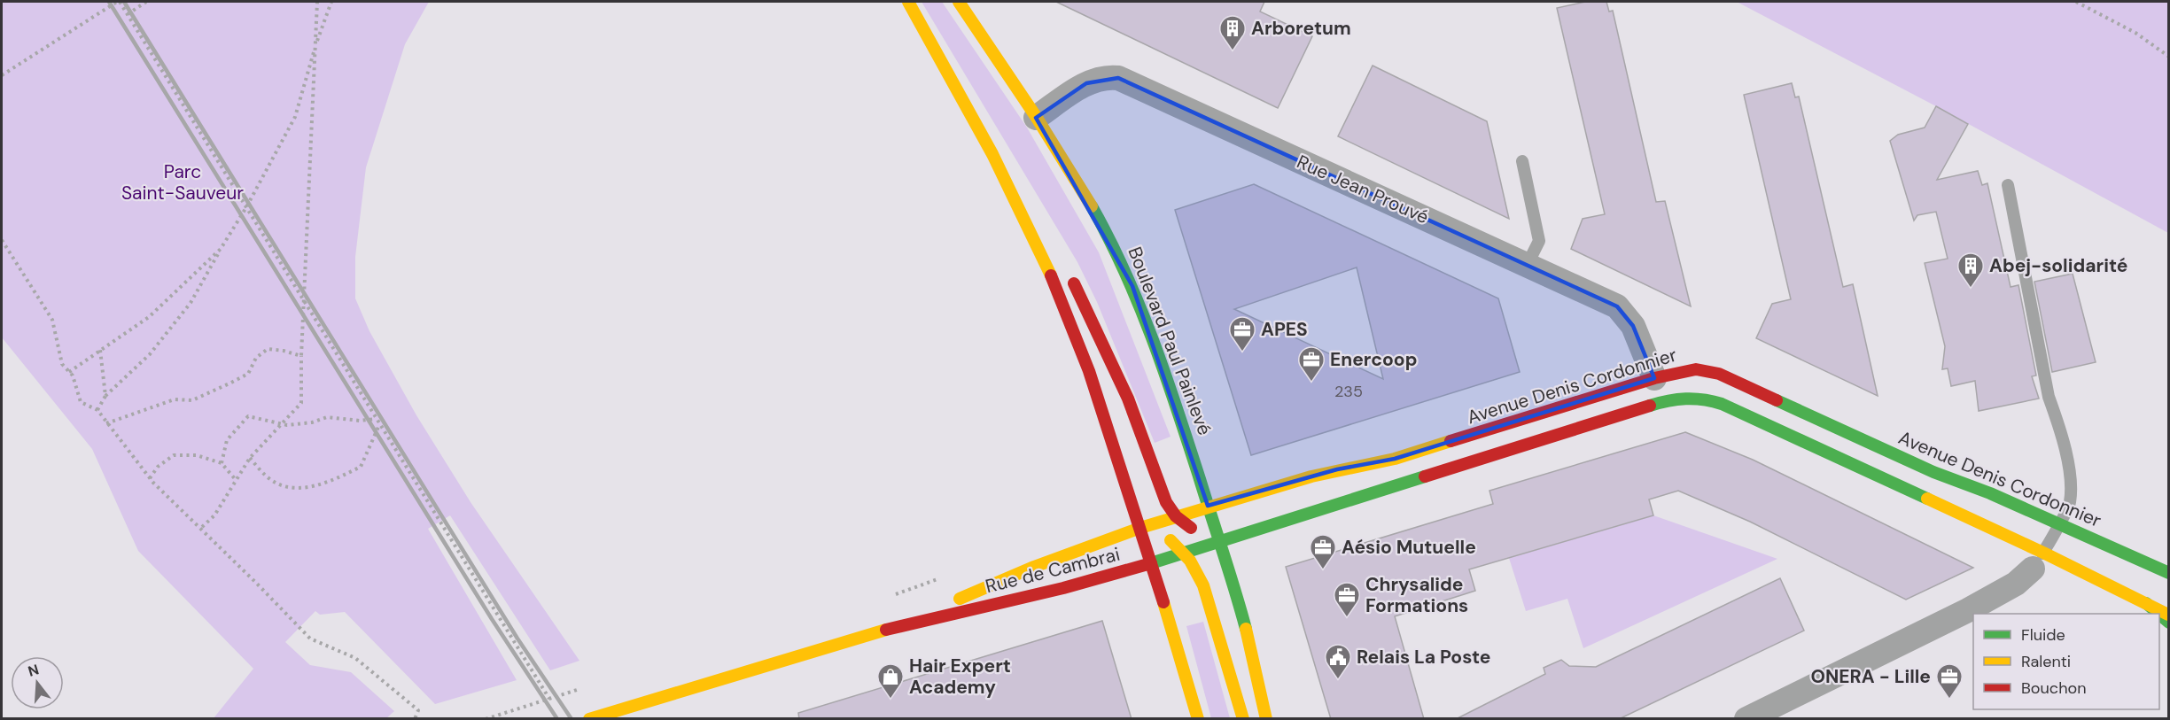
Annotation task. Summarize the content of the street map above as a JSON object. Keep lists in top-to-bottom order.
{
  "streets": {
    "main road": ["Boulevard Paul Painlevé", "Avenue Denis Cordonnier", "Rue de Cambrai"],
    "street": ["Rue Jean Prouvé"]
  },
  "crossings": [
    ["Rue Jean Prouvé", "Boulevard Paul Painlevé"],
    ["Rue Jean Prouvé", "Avenue Denis Cordonnier"],
    ["Boulevard Paul Painlevé", "Avenue Denis Cordonnier"],
    ["Boulevard Paul Painlevé", "Rue de Cambrai"],
    ["Avenue Denis Cordonnier", "Rue de Cambrai"]
  ],
  "parks": ["Parc Saint-Sauveur"],
  "places": {
    "building": ["Arboretum", "Abej-solidarité"],
    "office": [
      "APES",
      "Enercoop",
      "Aésio Mutuelle",
      "Chrysalide Formations",
      "ONERA - Lille"
    ],
    "public building": ["Relais La Poste"],
    "shop": ["Hair Expert Academy"]
  },
  "house_numbers": ["235"],
  "legend": ["Fluide", "Ralenti", "Bouchon"],
  "north": "top"
}
